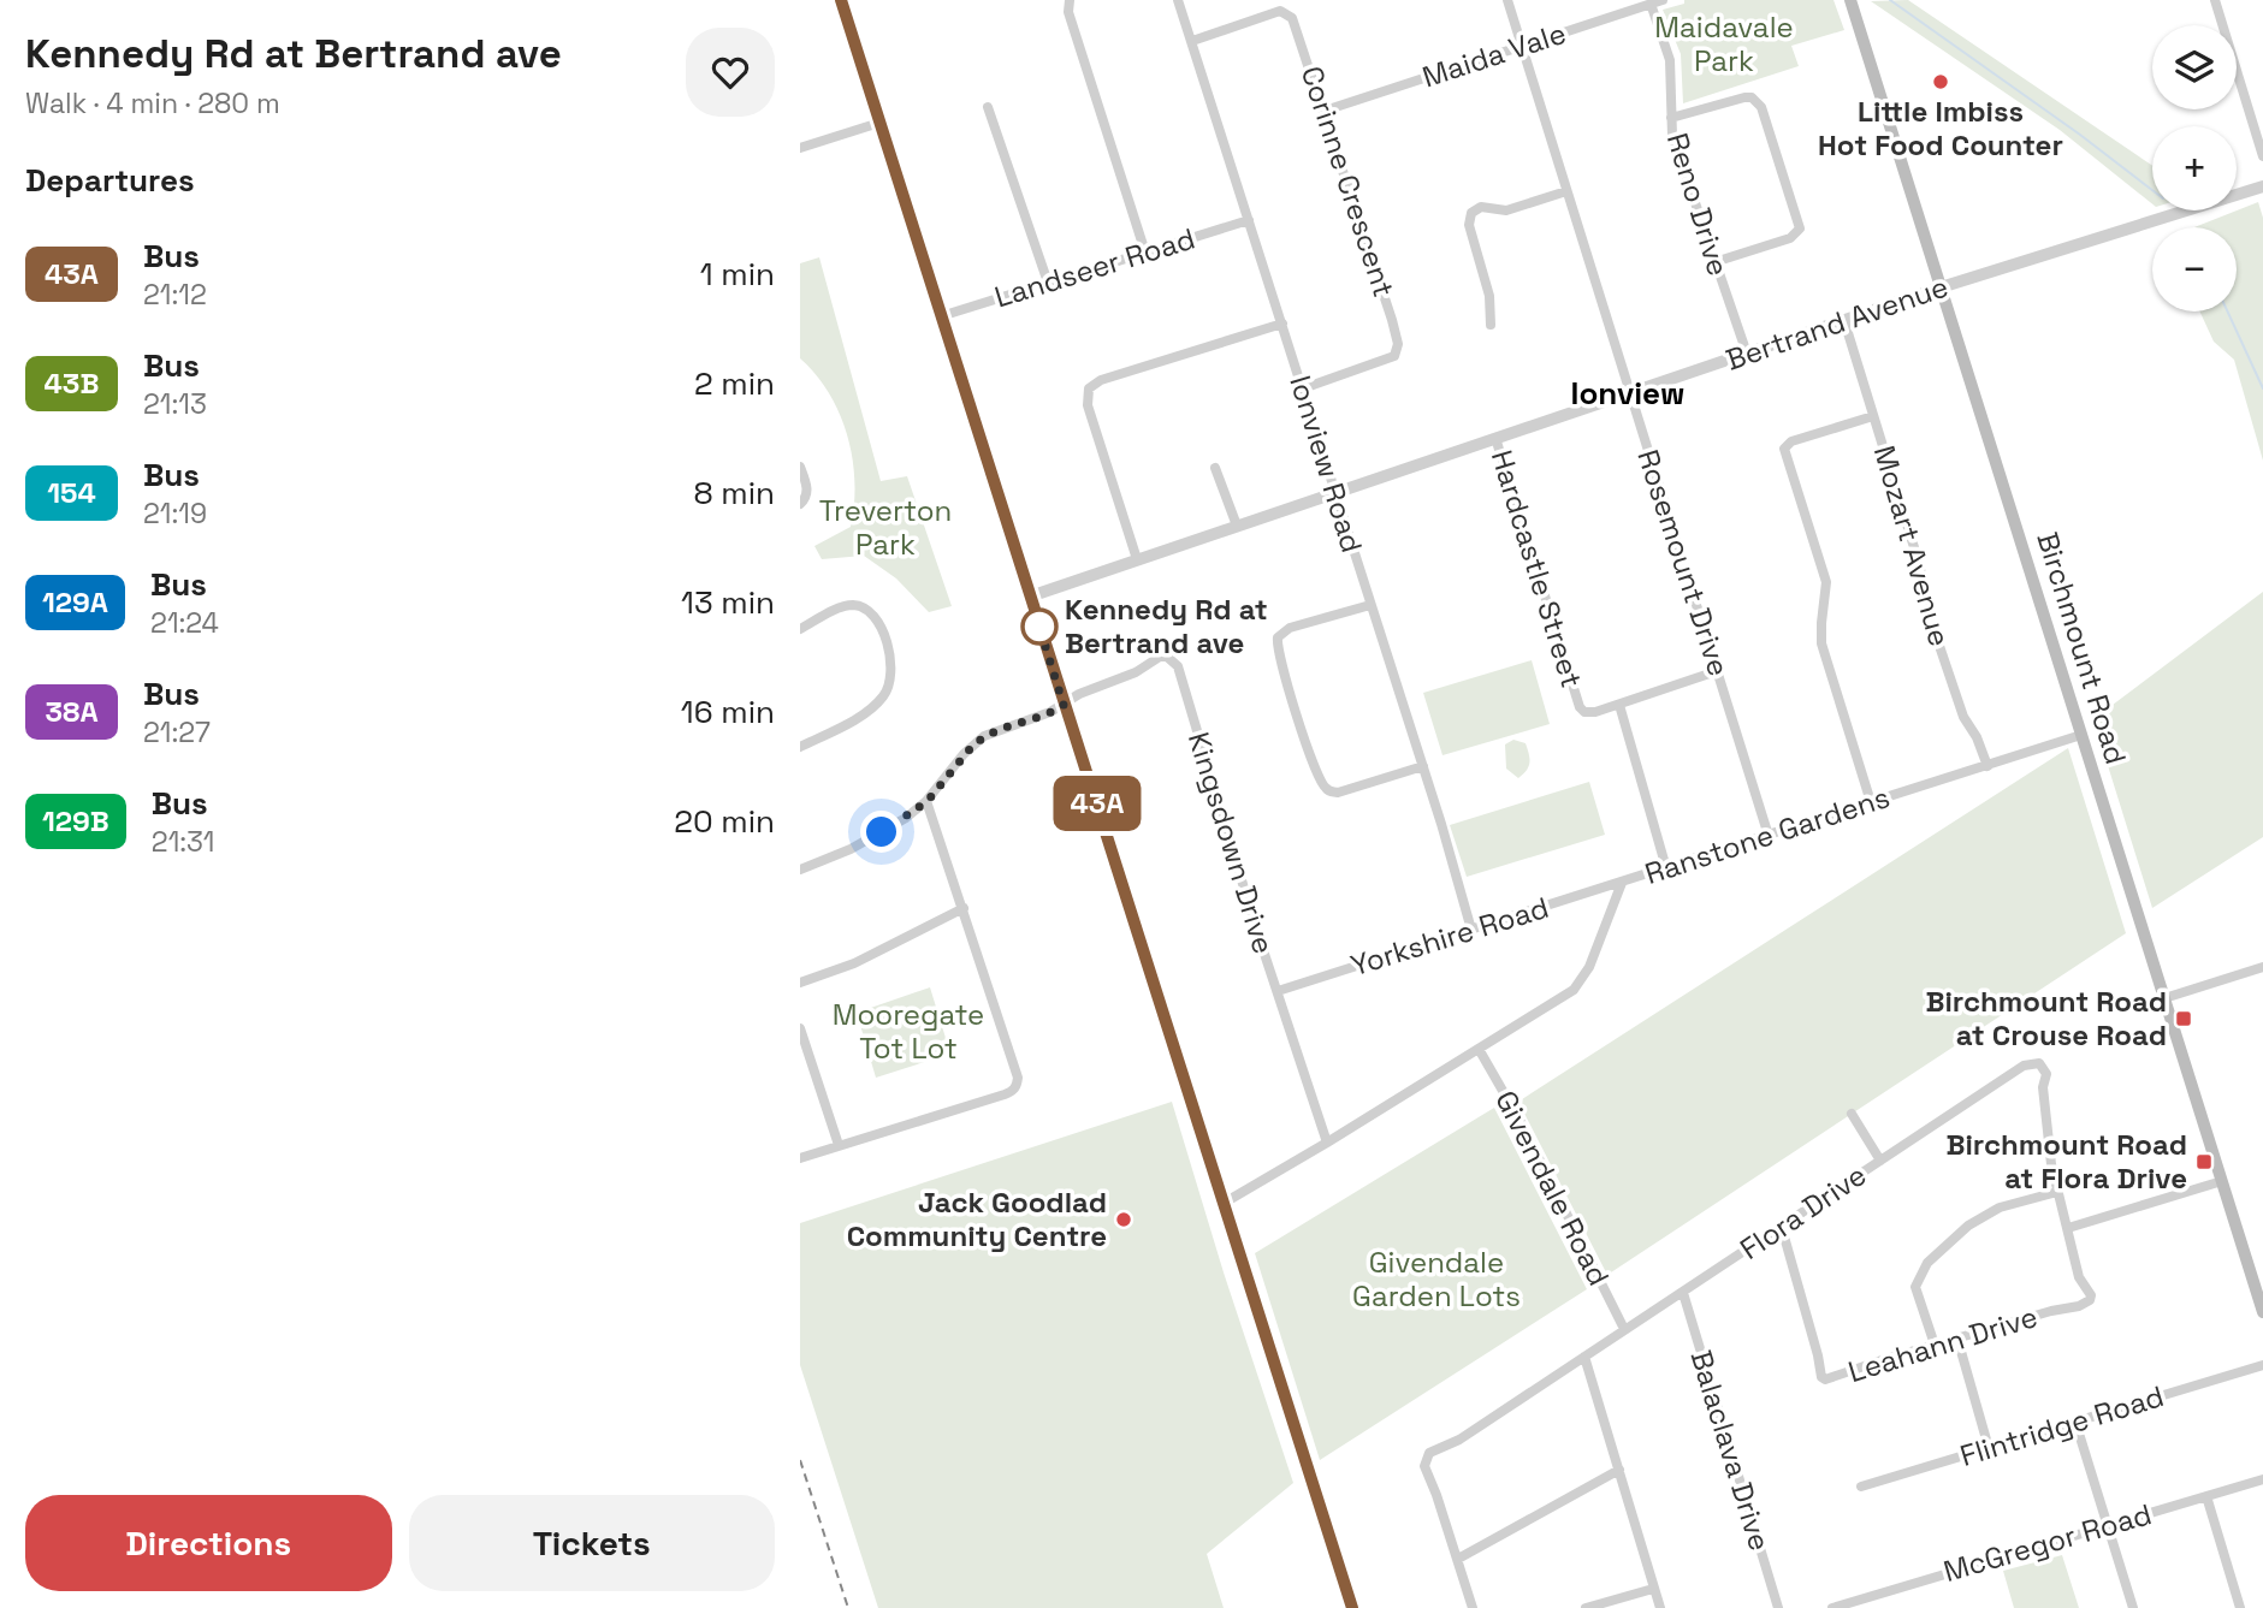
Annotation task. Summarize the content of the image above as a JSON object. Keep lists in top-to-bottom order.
{
  "streets": {
    "main road": ["Birchmount Road"],
    "street": [
      "Maida Vale",
      "Corinne Crescent",
      "Reno Drive",
      "Landseer Road",
      "Bertrand Avenue",
      "Ionview Road",
      "Mozart Avenue",
      "Rosemount Drive",
      "Hardcastle Street",
      "Ranstone Gardens",
      "Kingsdown Drive",
      "Yorkshire Road",
      "Givendale Road",
      "Flora Drive",
      "Leahann Drive",
      "Flintridge Road",
      "Balaclava Drive",
      "McGregor Road"
    ]
  },
  "crossings": [
    ["Maida Vale", "Corinne Crescent"],
    ["Maida Vale", "Reno Drive"],
    ["Maida Vale", "Rosemount Drive"],
    ["Corinne Crescent", "Ionview Road"],
    ["Reno Drive", "Bertrand Avenue"],
    ["Landseer Road", "Ionview Road"],
    ["Bertrand Avenue", "Ionview Road"],
    ["Bertrand Avenue", "Mozart Avenue"],
    ["Bertrand Avenue", "Rosemount Drive"],
    ["Bertrand Avenue", "Hardcastle Street"],
    ["Bertrand Avenue", "Birchmount Road"],
    ["Ionview Road", "Yorkshire Road"],
    ["Mozart Avenue", "Ranstone Gardens"],
    ["Rosemount Drive", "Hardcastle Street"],
    ["Rosemount Drive", "Ranstone Gardens"],
    ["Birchmount Road", "Ranstone Gardens"],
    ["Ranstone Gardens", "Kingsdown Drive"],
    ["Ranstone Gardens", "Yorkshire Road"],
    ["Ranstone Gardens", "Givendale Road"],
    ["Kingsdown Drive", "Yorkshire Road"],
    ["Givendale Road", "Flora Drive"],
    ["Flora Drive", "Leahann Drive"],
    ["Flora Drive", "Balaclava Drive"]
  ],
  "districts": ["Ionview"],
  "parks": [
    "Maidavale Park",
    "Treverton Park",
    "Mooregate Tot Lot",
    "Givendale Garden Lots"
  ],
  "places": {
    "other": ["Little Imbiss Hot Food Counter", "Kennedy Rd at Bertrand ave", "Jack Goodlad Community Centre"],
    "transit": ["Birchmount Road at Crouse Road", "Birchmount Road at Flora Drive"]
  },
  "lines": ["bus line 43A"],
  "page": {
    "heading": [
      ["Kennedy Rd at Bertrand ave", "Walk · 4 min · 280 m"],
      "Departures"
    ],
    "on_map": "43A",
    "map_buttons": ["+", "−"],
    "list": [
      {
        "mark": "43A",
        "name": "Bus",
        "note": "21:12",
        "value": "1 min"
      },
      {
        "mark": "43B",
        "name": "Bus",
        "note": "21:13",
        "value": "2 min"
      },
      {
        "mark": "154",
        "name": "Bus",
        "note": "21:19",
        "value": "8 min"
      },
      {
        "mark": "129A",
        "name": "Bus",
        "note": "21:24",
        "value": "13 min"
      },
      {
        "mark": "38A",
        "name": "Bus",
        "note": "21:27",
        "value": "16 min"
      },
      {
        "mark": "129B",
        "name": "Bus",
        "note": "21:31",
        "value": "20 min"
      }
    ],
    "buttons": ["Directions", "Tickets"]
  }
}
